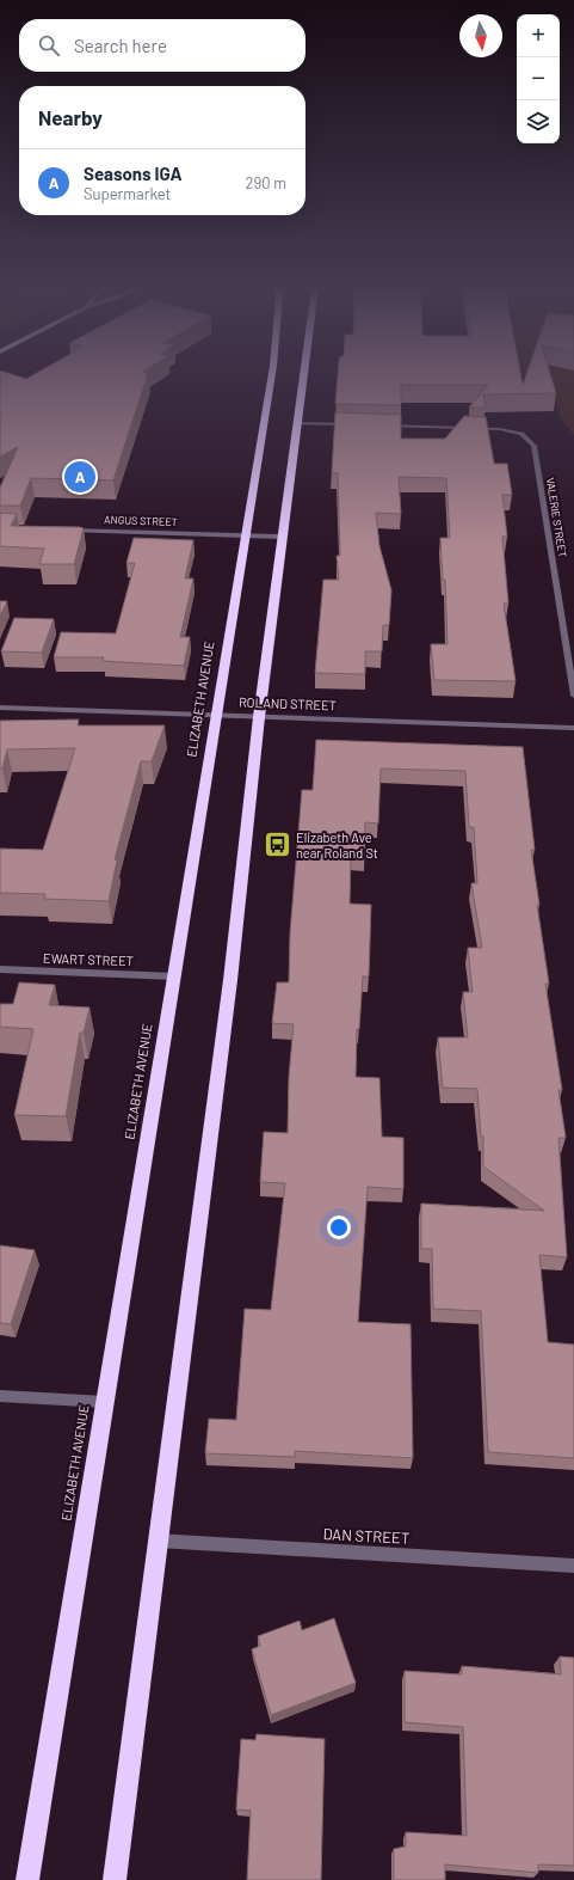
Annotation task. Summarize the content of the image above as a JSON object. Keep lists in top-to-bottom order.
{
  "streets": {
    "highway": ["ELIZABETH AVENUE"],
    "street": [
      "VALERIE STREET",
      "ANGUS STREET",
      "ROLAND STREET",
      "EWART STREET",
      "DAN STREET"
    ]
  },
  "crossings": [
    ["ANGUS STREET", "ELIZABETH AVENUE"],
    ["ELIZABETH AVENUE", "ROLAND STREET"],
    ["ELIZABETH AVENUE", "EWART STREET"]
  ],
  "places": {
    "bus stop": ["Elizabeth Ave near Roland St"]
  },
  "north": "bottom",
  "page": {
    "map_buttons": ["+", "−"],
    "search": "Search here",
    "heading": "Nearby",
    "list": [
      {
        "mark": "A",
        "name": "Seasons IGA",
        "note": "Supermarket",
        "value": "290 m"
      }
    ],
    "pins": "A"
  }
}
